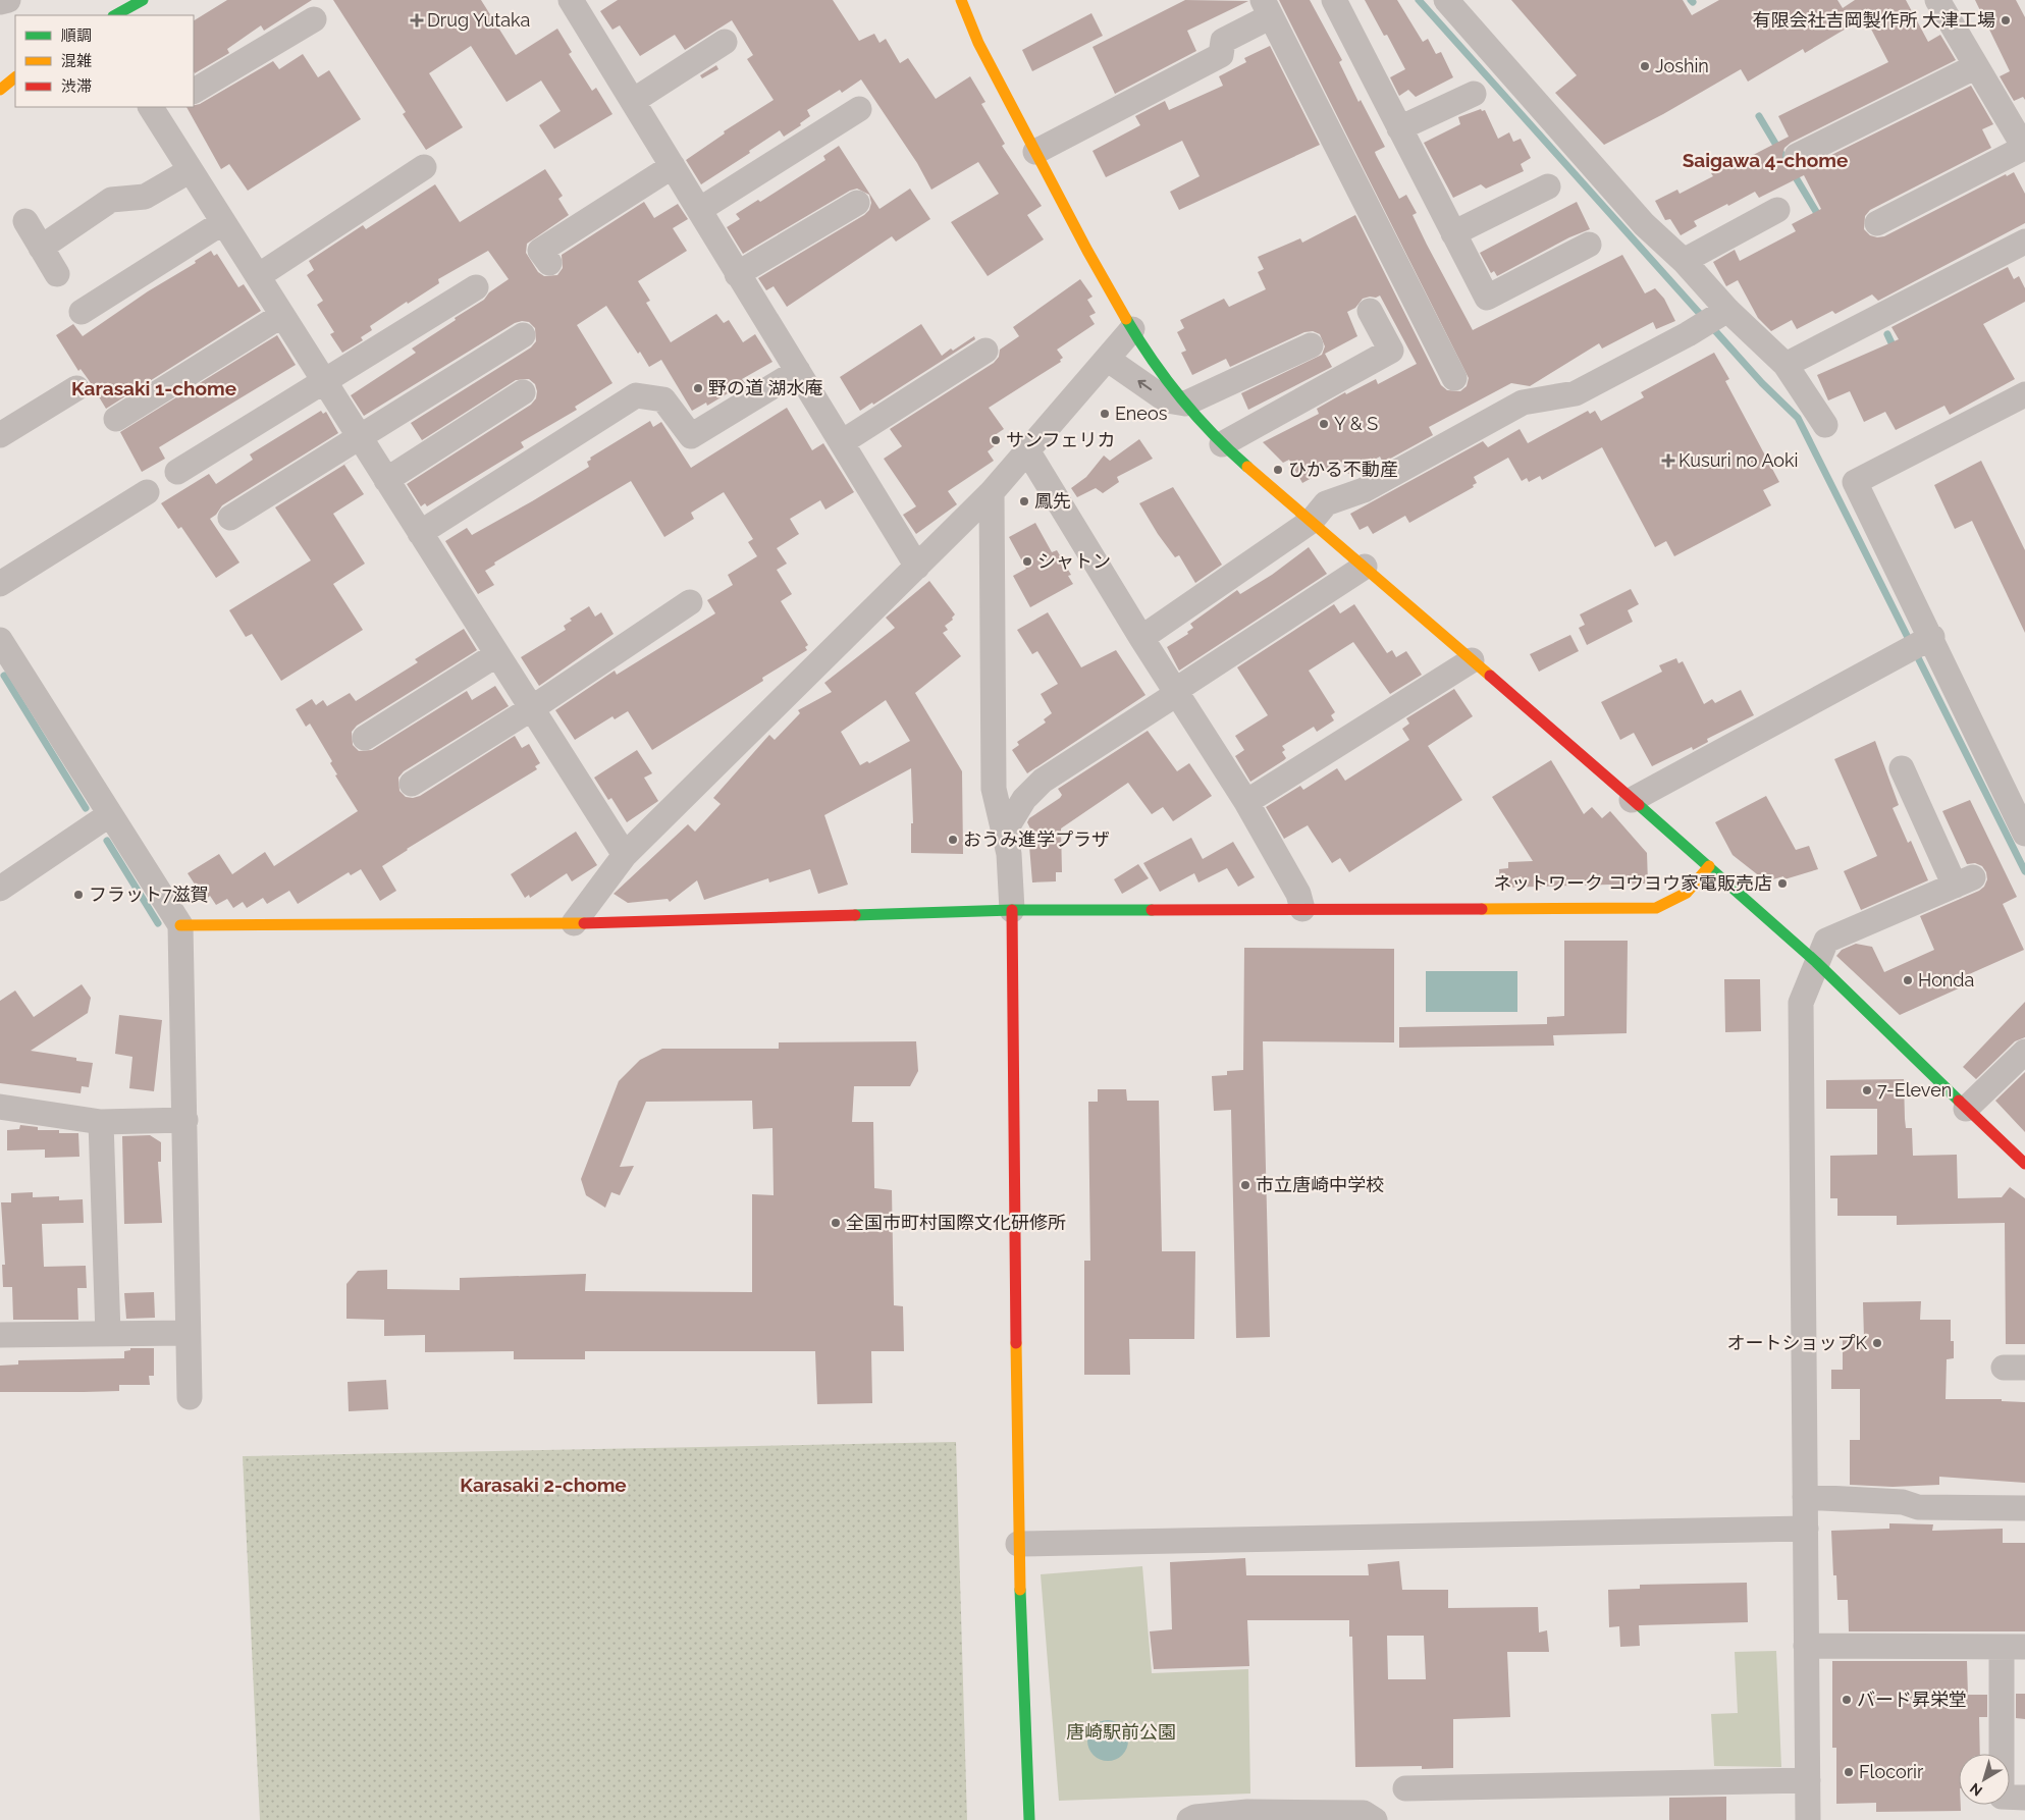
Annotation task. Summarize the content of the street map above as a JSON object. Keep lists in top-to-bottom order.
{
  "districts": ["Saigawa 4-chome", "Karasaki 1-chome", "Karasaki 2-chome"],
  "parks": ["唐崎駅前公園"],
  "places": {
    "health": ["Drug Yutaka", "Kusuri no Aoki"],
    "other": [
      "有限会社吉岡製作所 大津工場",
      "Joshin",
      "野の道 湖水庵",
      "Eneos",
      "Y & S",
      "サンフェリカ",
      "ひかる不動産",
      "鳳先",
      "シャトン",
      "おうみ進学プラザ",
      "ネットワーク コウヨウ家電販売店",
      "フラット7滋賀",
      "Honda",
      "7-Eleven",
      "市立唐崎中学校",
      "全国市町村国際文化研修所",
      "オートショップK",
      "バード昇栄堂",
      "Flocorir"
    ]
  },
  "legend": ["順調", "混雑", "渋滞"],
  "north": "bottom left"
}
